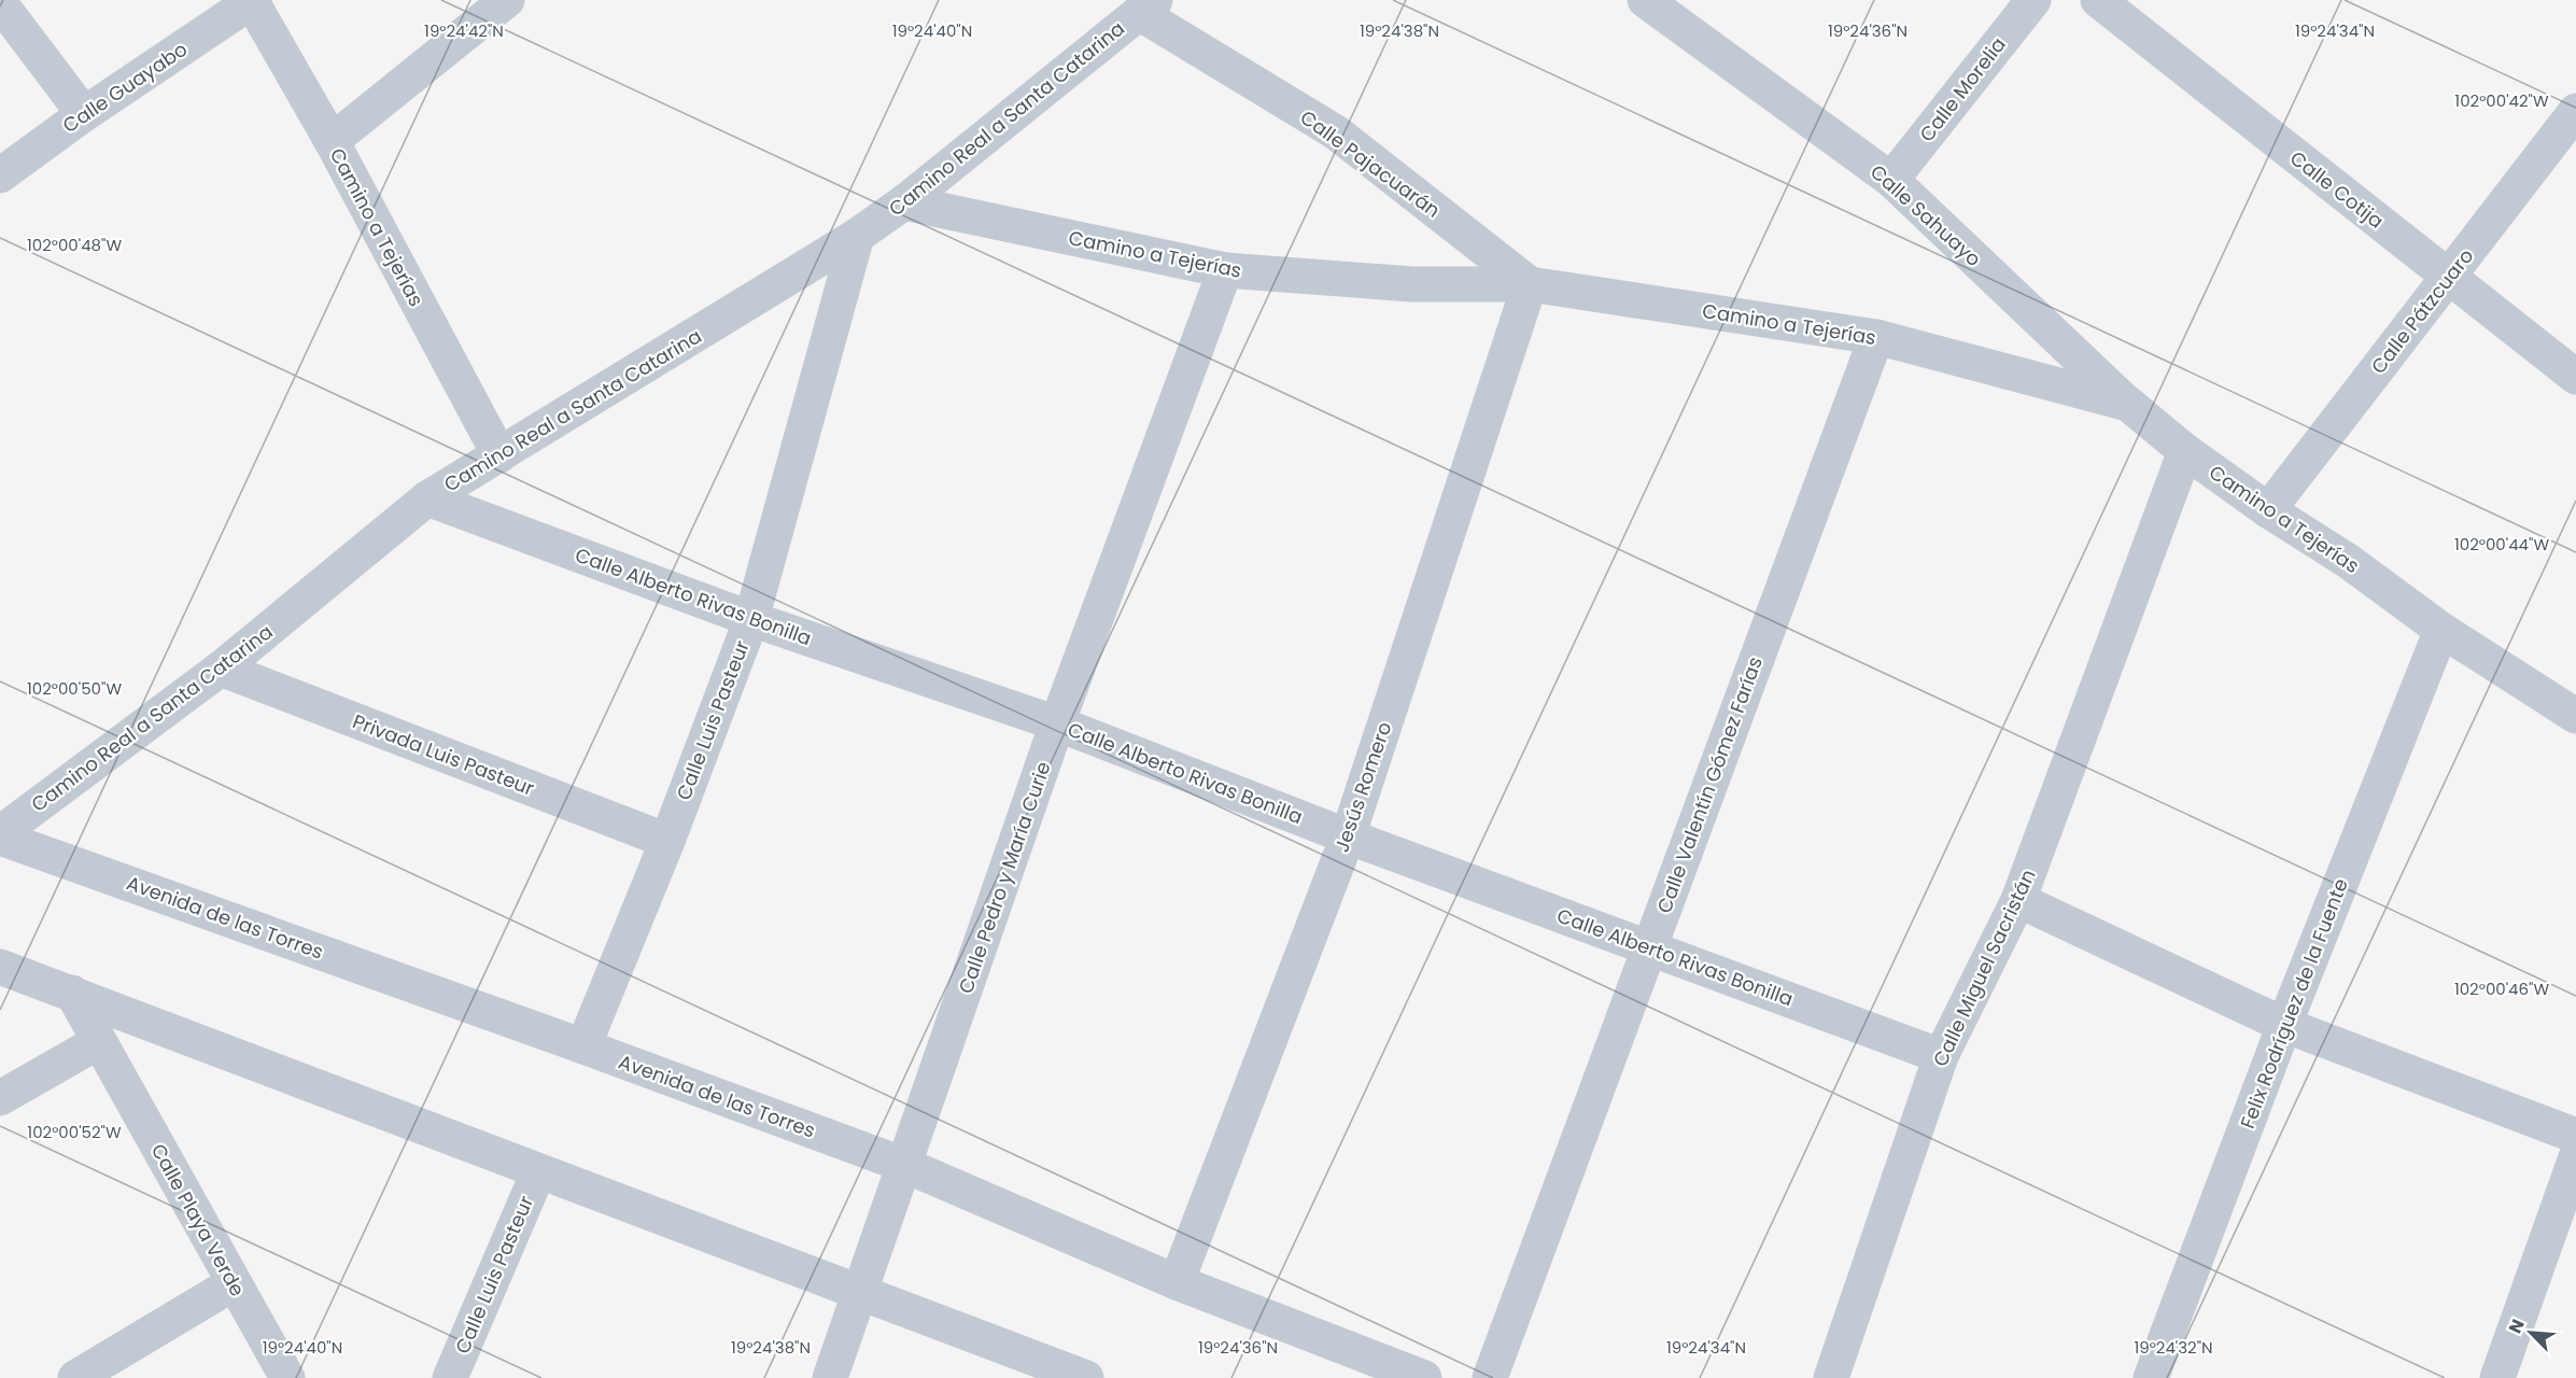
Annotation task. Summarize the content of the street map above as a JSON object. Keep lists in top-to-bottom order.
{
  "streets": {
    "street": [
      "Calle Guayabo",
      "Calle Morelia",
      "Camino Real a Santa Catarina",
      "Calle Pajacuarán",
      "Calle Cotija",
      "Calle Sahuayo",
      "Camino a Tejerías",
      "Calle Pátzcuaro",
      "Calle Alberto Rivas Bonilla",
      "Calle Luis Pasteur",
      "Privada Luis Pasteur",
      "Calle Valentín Gómez Farías",
      "Jesús Romero",
      "Calle Pedro y María Curie",
      "Avenida de las Torres",
      "Calle Miguel Sacristán",
      "Felix Rodríguez de la Fuente",
      "Calle Playa Verde"
    ]
  },
  "crossings": [
    ["Calle Guayabo", "Camino a Tejerías"],
    ["Calle Morelia", "Calle Sahuayo"],
    ["Camino Real a Santa Catarina", "Calle Pajacuarán"],
    ["Camino Real a Santa Catarina", "Camino a Tejerías"],
    ["Camino Real a Santa Catarina", "Calle Alberto Rivas Bonilla"],
    ["Camino Real a Santa Catarina", "Calle Luis Pasteur"],
    ["Camino Real a Santa Catarina", "Privada Luis Pasteur"],
    ["Camino Real a Santa Catarina", "Avenida de las Torres"],
    ["Calle Pajacuarán", "Camino a Tejerías"],
    ["Calle Pajacuarán", "Jesús Romero"],
    ["Calle Cotija", "Calle Pátzcuaro"],
    ["Calle Sahuayo", "Camino a Tejerías"],
    ["Camino a Tejerías", "Calle Pátzcuaro"],
    ["Camino a Tejerías", "Calle Valentín Gómez Farías"],
    ["Camino a Tejerías", "Jesús Romero"],
    ["Camino a Tejerías", "Calle Pedro y María Curie"],
    ["Camino a Tejerías", "Calle Miguel Sacristán"],
    ["Camino a Tejerías", "Felix Rodríguez de la Fuente"],
    ["Calle Alberto Rivas Bonilla", "Calle Luis Pasteur"],
    ["Calle Alberto Rivas Bonilla", "Calle Valentín Gómez Farías"],
    ["Calle Alberto Rivas Bonilla", "Jesús Romero"],
    ["Calle Alberto Rivas Bonilla", "Calle Pedro y María Curie"],
    ["Calle Alberto Rivas Bonilla", "Calle Miguel Sacristán"],
    ["Calle Luis Pasteur", "Privada Luis Pasteur"],
    ["Calle Luis Pasteur", "Avenida de las Torres"],
    ["Jesús Romero", "Avenida de las Torres"],
    ["Calle Pedro y María Curie", "Avenida de las Torres"]
  ],
  "north": "top left",
  "coordinates": [
    "19°24'42\"N",
    "19°24'40\"N",
    "19°24'38\"N",
    "19°24'36\"N",
    "19°24'34\"N",
    "102°00'42\"W",
    "102°00'48\"W",
    "102°00'44\"W",
    "102°00'50\"W",
    "102°00'46\"W",
    "102°00'52\"W",
    "19°24'32\"N"
  ]
}
